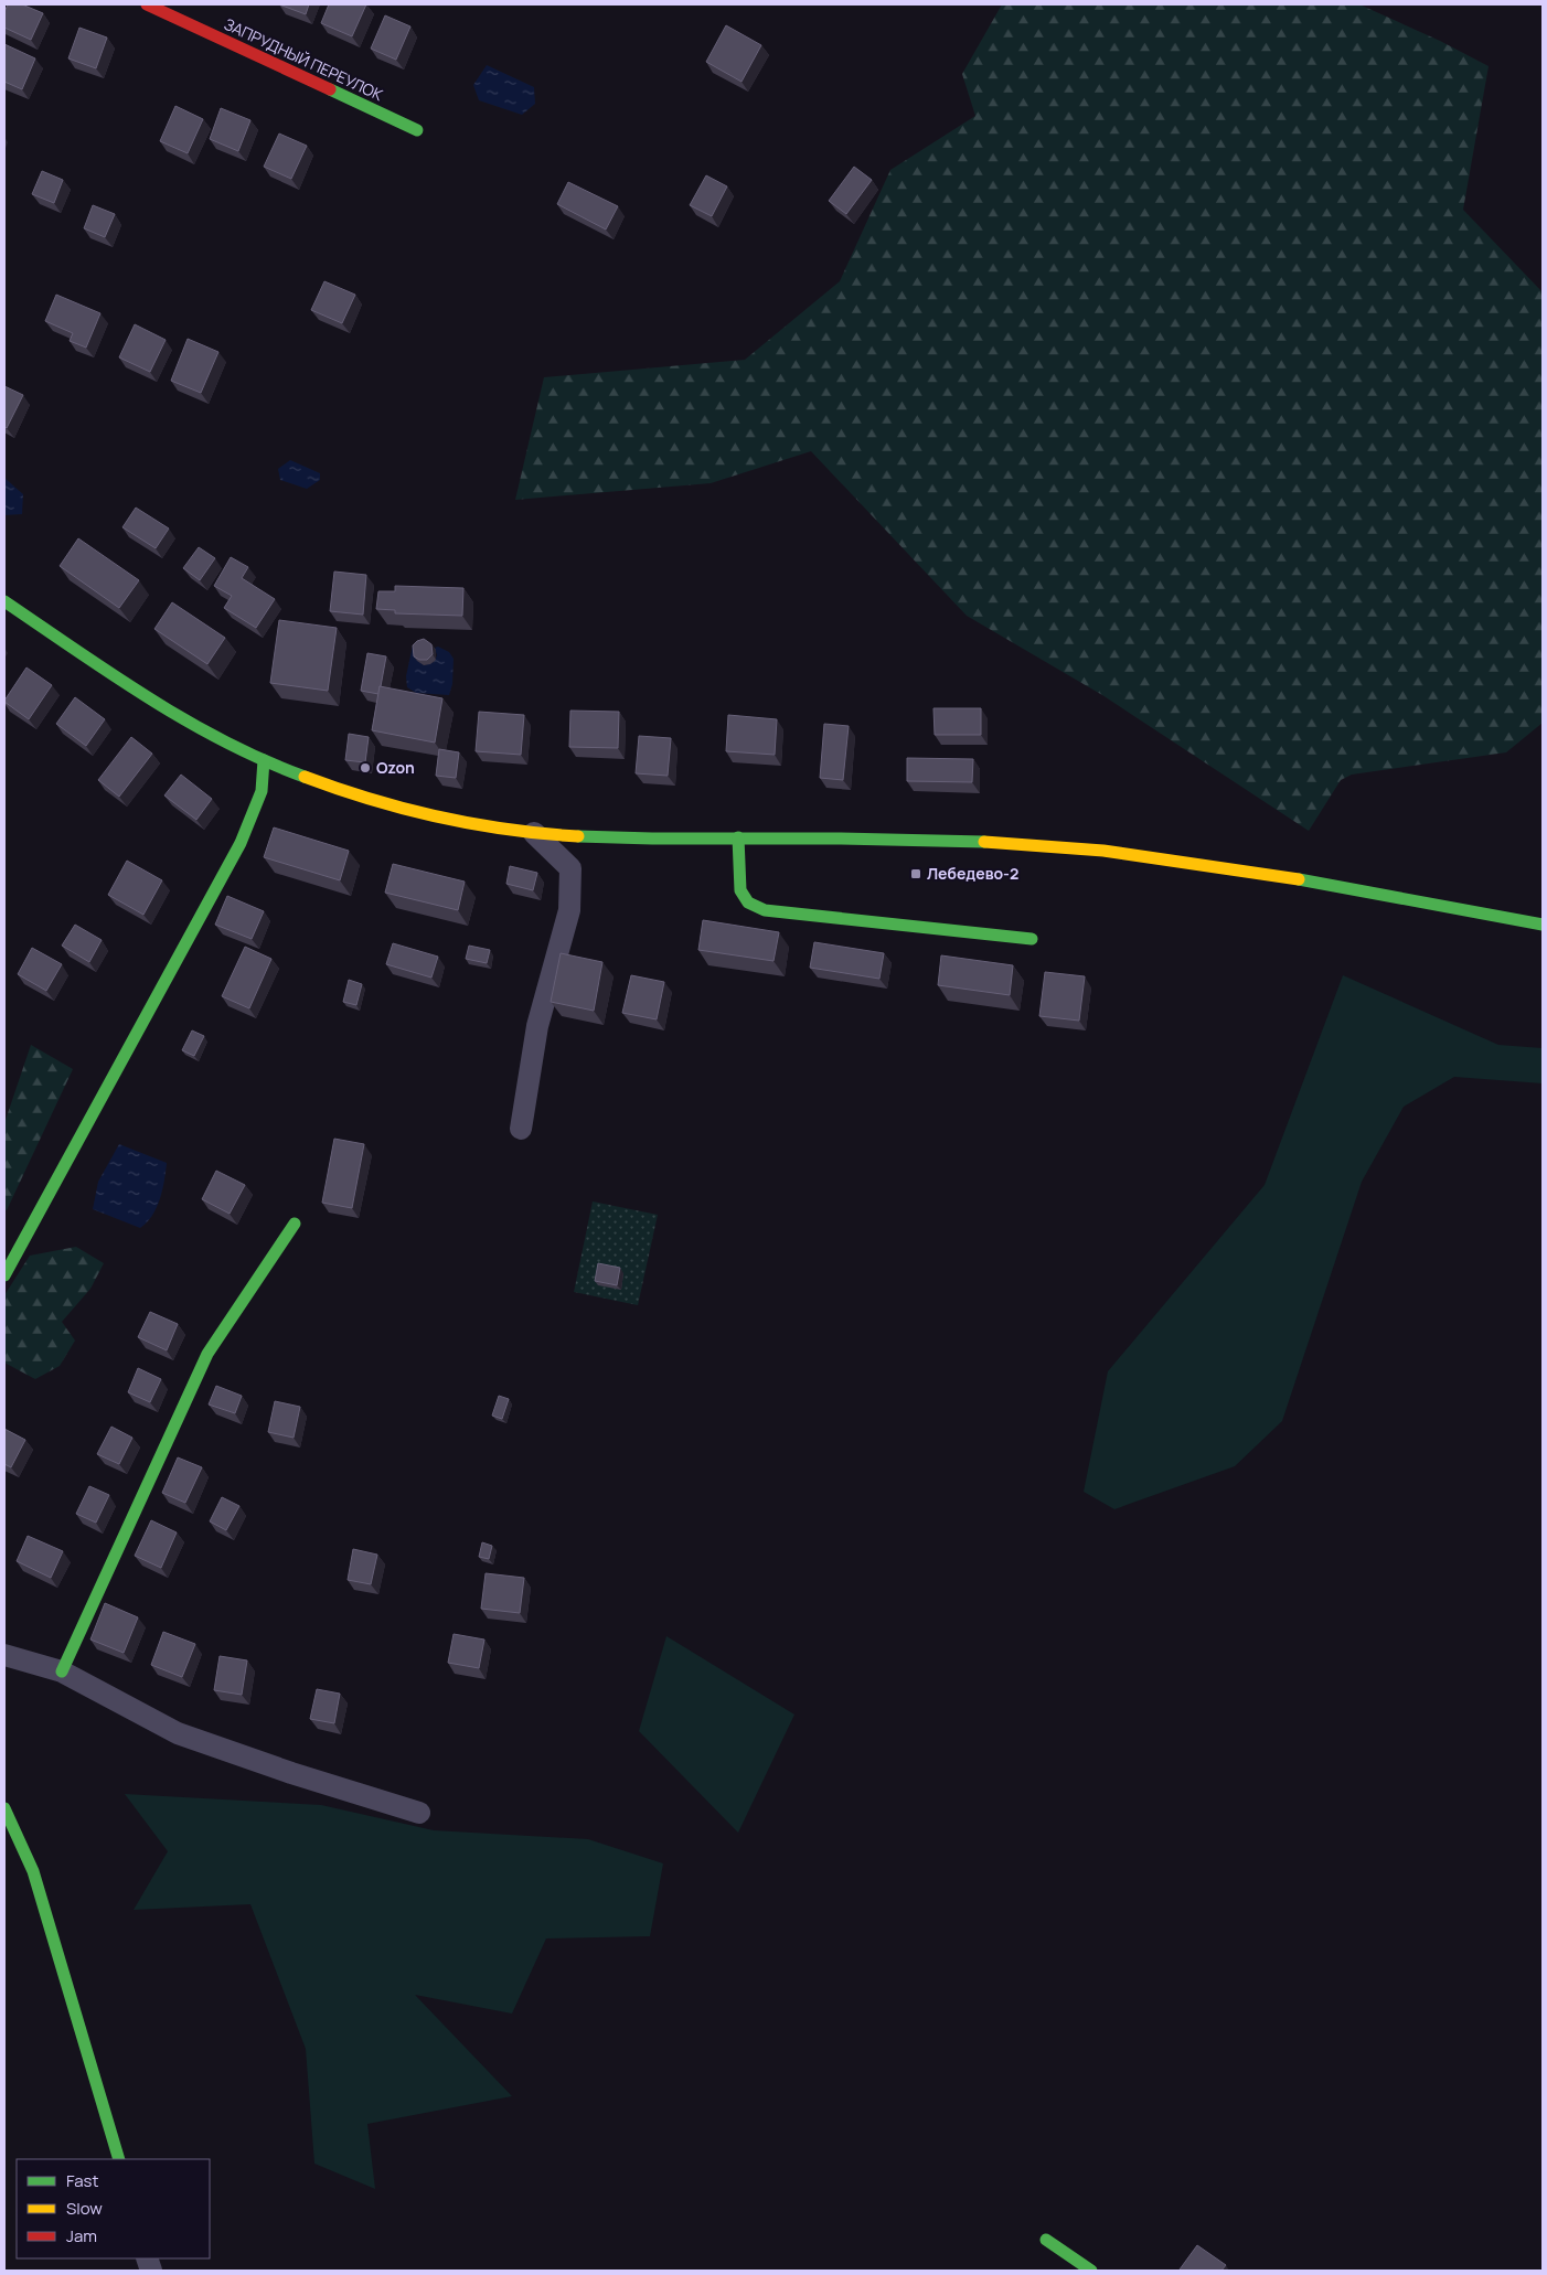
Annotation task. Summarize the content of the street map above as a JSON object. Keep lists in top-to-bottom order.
{
  "streets": {
    "street": ["ЗАПРУДНЫЙ ПЕРЕУЛОК"]
  },
  "places": {
    "other": ["Ozon"],
    "transit": ["Лебедево-2"]
  },
  "legend": ["Fast", "Slow", "Jam"]
}
